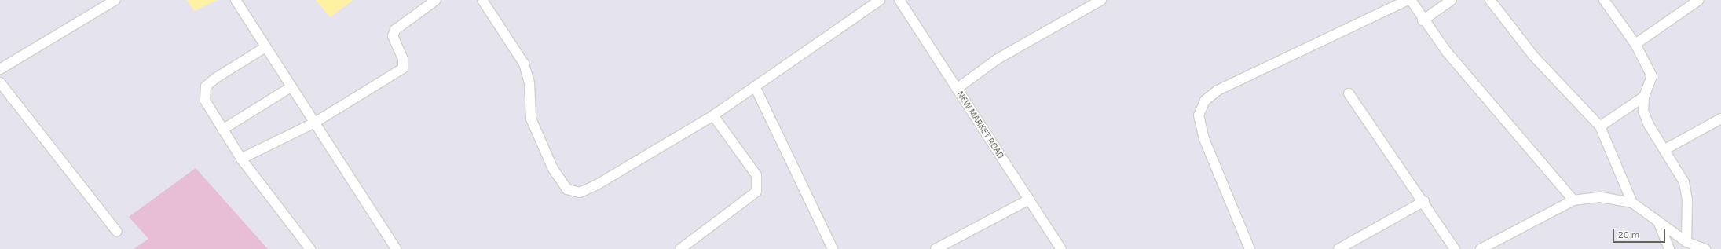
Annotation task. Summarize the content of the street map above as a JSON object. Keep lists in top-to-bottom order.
{
  "streets": {
    "street": ["NEW MARKET ROAD"]
  },
  "scale_bar": "20 m"
}
